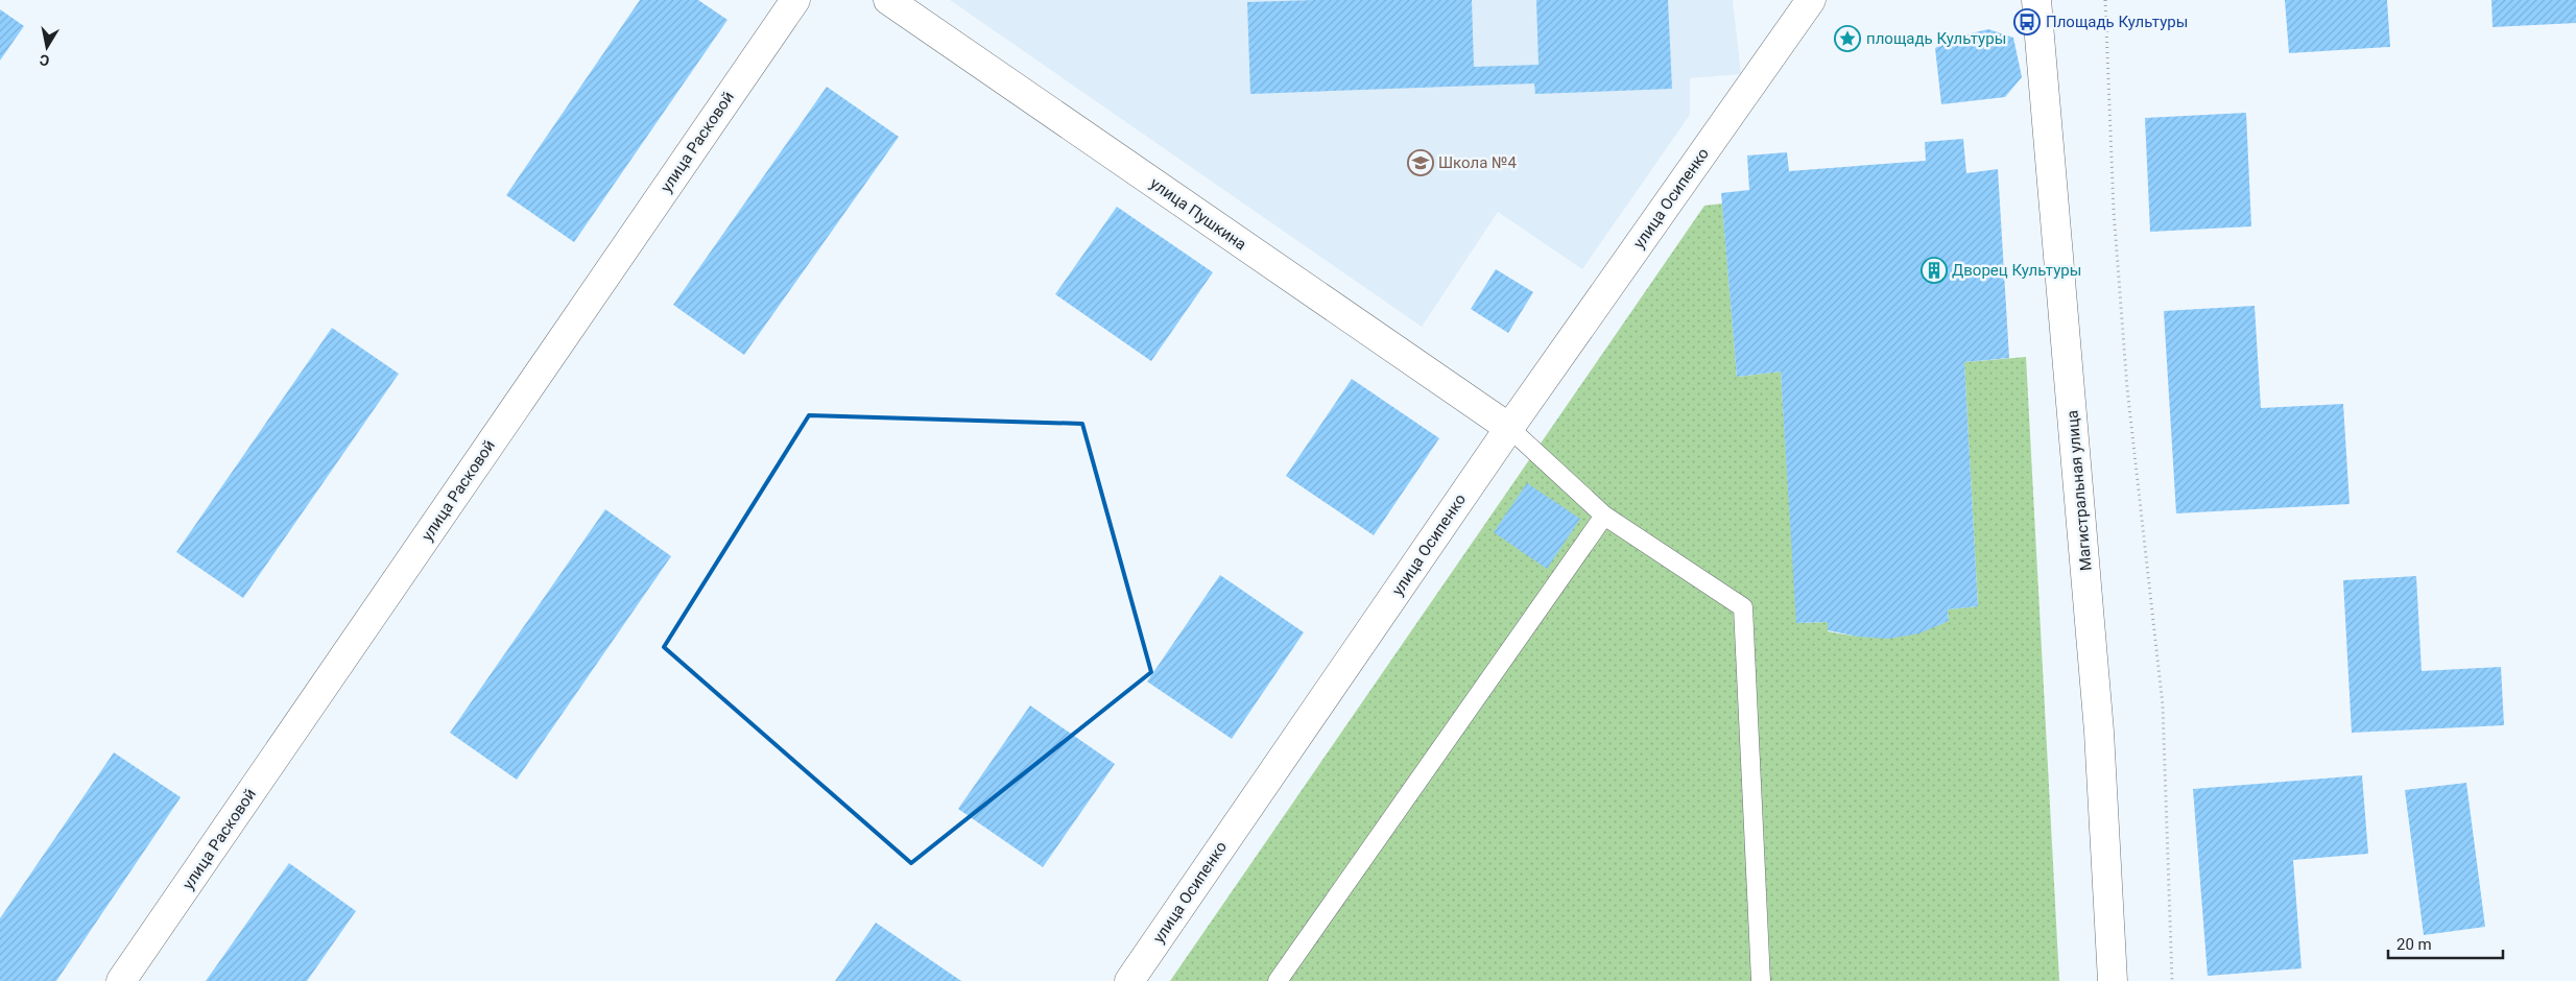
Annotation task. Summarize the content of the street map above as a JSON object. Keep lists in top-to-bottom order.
{
  "streets": {
    "street": [
      "улица Расковой",
      "улица Осипенко",
      "улица Пушкина",
      "Магистральная улица"
    ]
  },
  "crossings": [
    ["улица Осипенко", "улица Пушкина"]
  ],
  "places": {
    "bus stop": ["Площадь Культуры"],
    "place": ["площадь Культуры"],
    "school or university": ["Школа №4"],
    "building": ["Дворец Культуры"]
  },
  "scale_bar": "20 m",
  "north": "bottom"
}
